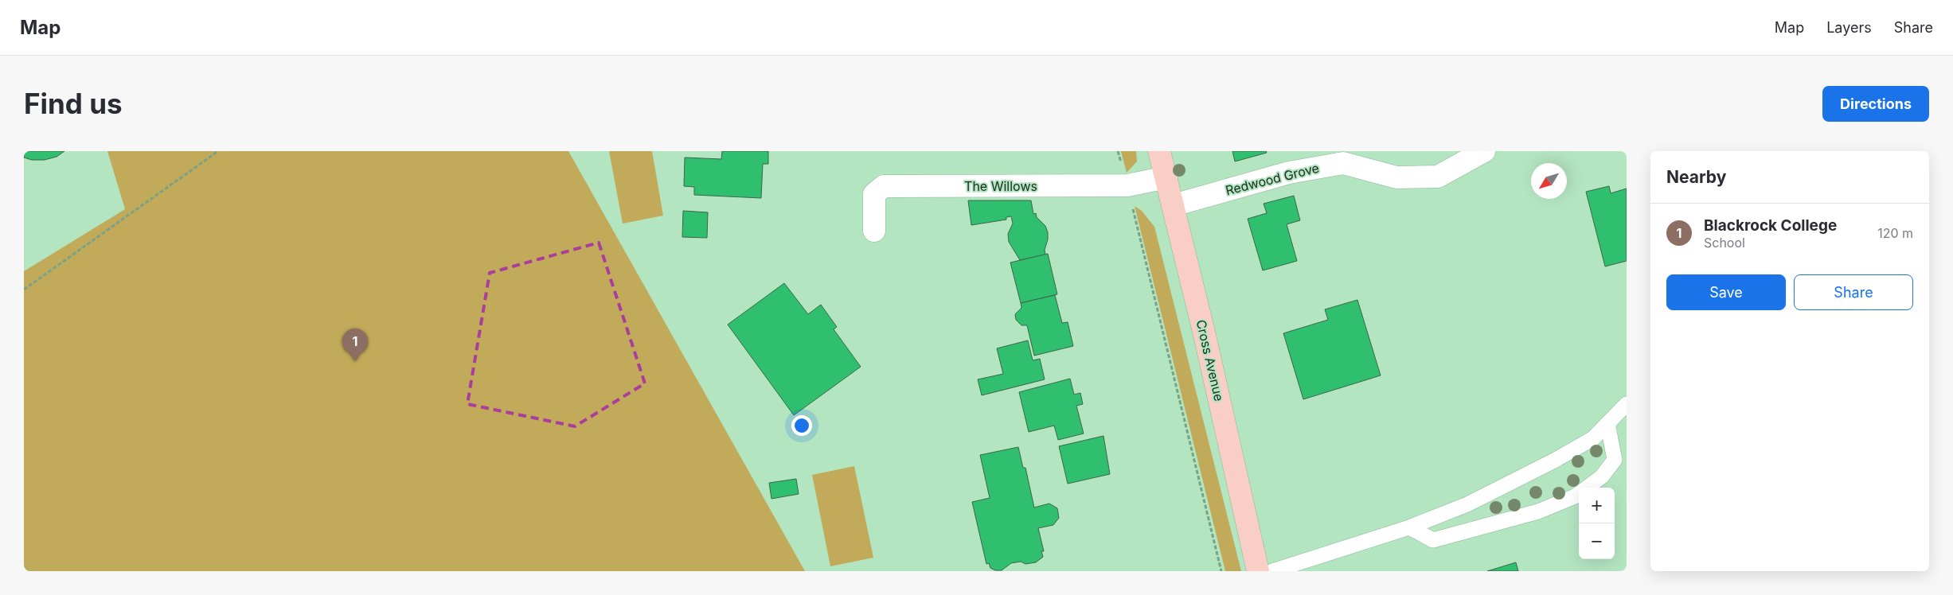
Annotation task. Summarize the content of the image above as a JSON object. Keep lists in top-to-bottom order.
{
  "streets": {
    "street": ["Redwood Grove", "The Willows", "Cross Avenue"]
  },
  "crossings": [
    ["Redwood Grove", "Cross Avenue"],
    ["The Willows", "Cross Avenue"]
  ],
  "north": "bottom left",
  "page": {
    "header": "Map",
    "nav": ["Map", "Layers", "Share"],
    "buttons": [
      "Directions",
      ["Save", "Share"]
    ],
    "title": "Find us",
    "heading": "Nearby",
    "list": [
      {
        "mark": "1",
        "name": "Blackrock College",
        "note": "School",
        "value": "120 m"
      }
    ],
    "pins": "1",
    "map_buttons": ["+", "−"]
  }
}
